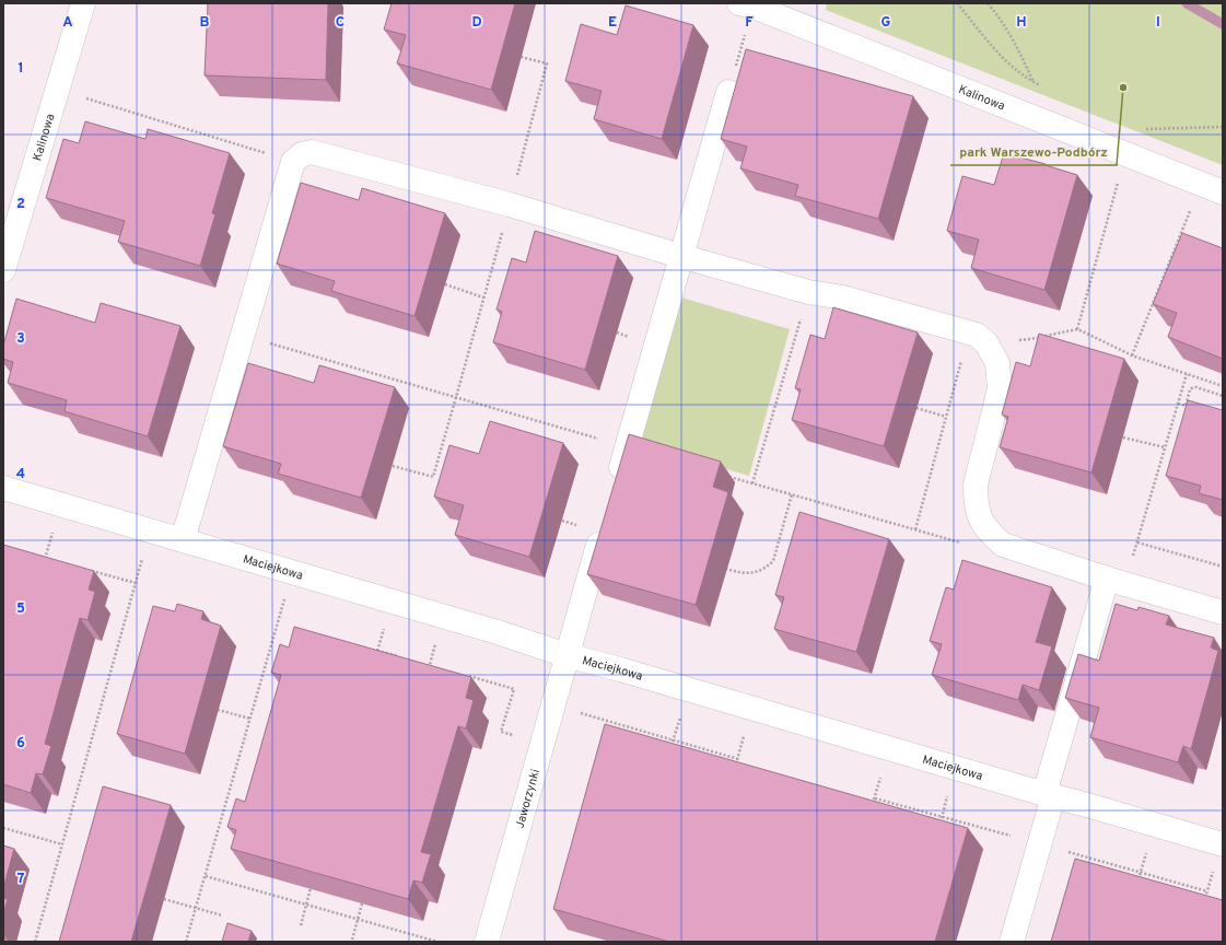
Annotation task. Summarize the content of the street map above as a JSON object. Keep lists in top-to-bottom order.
{
  "streets": {
    "street": ["Kalinowa", "Maciejkowa", "Jaworzynki"]
  },
  "crossings": [
    ["Maciejkowa", "Jaworzynki"]
  ],
  "places": ["park Warszewo-Podbórz"],
  "grid": {
    "columns": [
      "A",
      "B",
      "C",
      "D",
      "E",
      "F",
      "G",
      "H",
      "I"
    ],
    "rows": [
      "1",
      "2",
      "3",
      "4",
      "5",
      "6",
      "7"
    ]
  }
}
